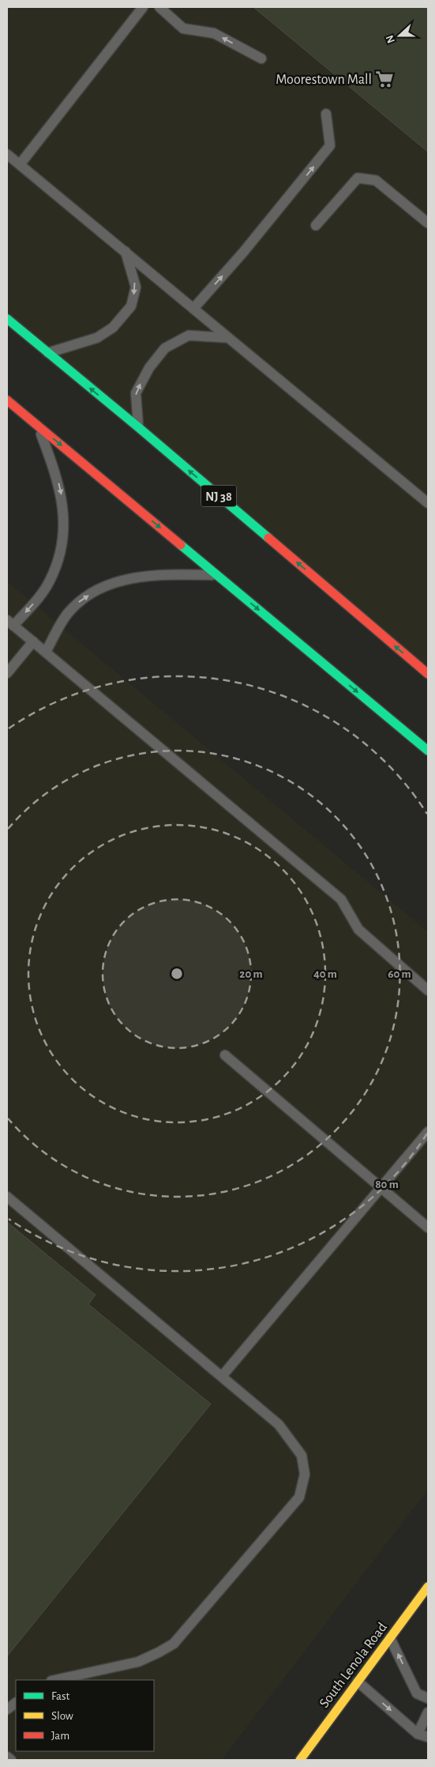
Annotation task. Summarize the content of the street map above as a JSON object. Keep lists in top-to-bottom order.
{
  "streets": {
    "main road": ["NJ 38", "South Lenola Road"]
  },
  "places": {
    "supermarket": ["Moorestown Mall"]
  },
  "legend": ["Fast", "Slow", "Jam"],
  "north": "left",
  "rings": [
    "20 m",
    "40 m",
    "60 m",
    "80 m"
  ]
}
